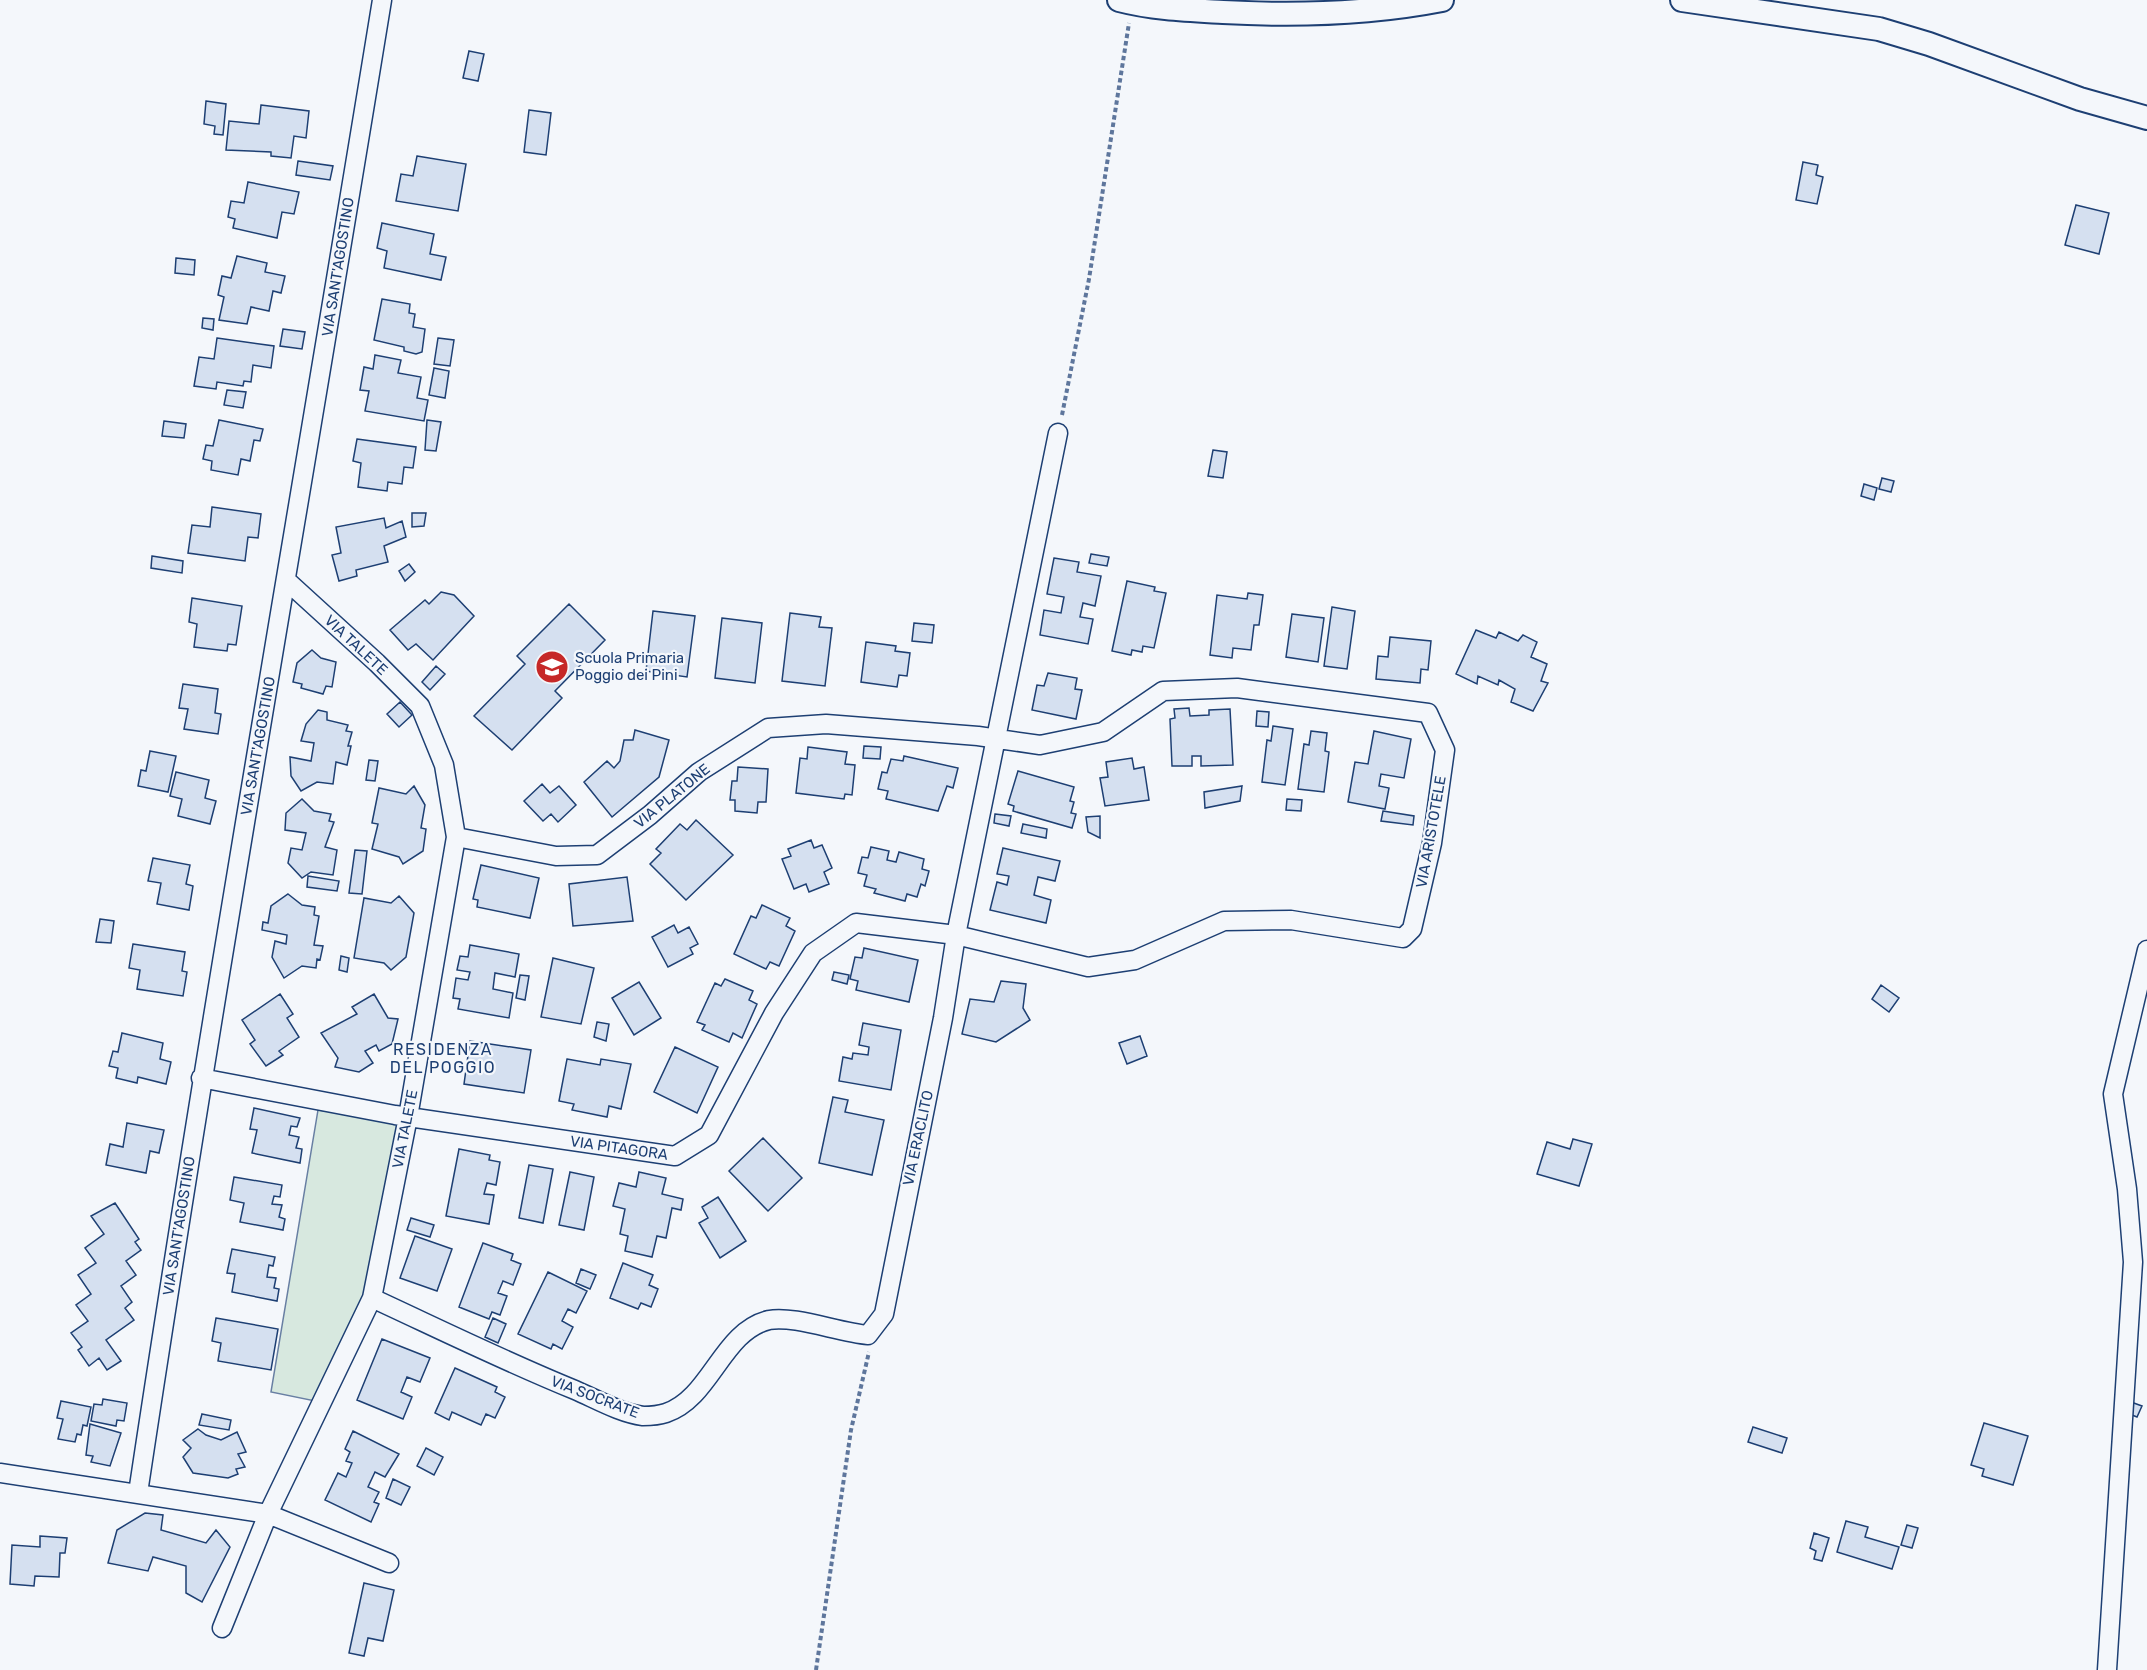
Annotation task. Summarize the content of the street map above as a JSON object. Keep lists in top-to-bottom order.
{
  "streets": {
    "street": [
      "VIA SANT'AGOSTINO",
      "VIA TALETE",
      "VIA PLATONE",
      "VIA ARISTOTELE",
      "VIA ERACLITO",
      "VIA PITAGORA",
      "VIA SOCRATE"
    ]
  },
  "crossings": [
    ["VIA SANT'AGOSTINO", "VIA TALETE"],
    ["VIA SANT'AGOSTINO", "VIA PITAGORA"],
    ["VIA TALETE", "VIA PLATONE"],
    ["VIA TALETE", "VIA PITAGORA"],
    ["VIA TALETE", "VIA SOCRATE"],
    ["VIA PLATONE", "VIA ARISTOTELE"],
    ["VIA PLATONE", "VIA ERACLITO"],
    ["VIA ARISTOTELE", "VIA ERACLITO"],
    ["VIA ARISTOTELE", "VIA PITAGORA"],
    ["VIA ERACLITO", "VIA PITAGORA"],
    ["VIA ERACLITO", "VIA SOCRATE"]
  ],
  "districts": ["RESIDENZA DEL POGGIO"],
  "places": {
    "school or university": ["Scuola Primaria Poggio dei Pini"]
  }
}
